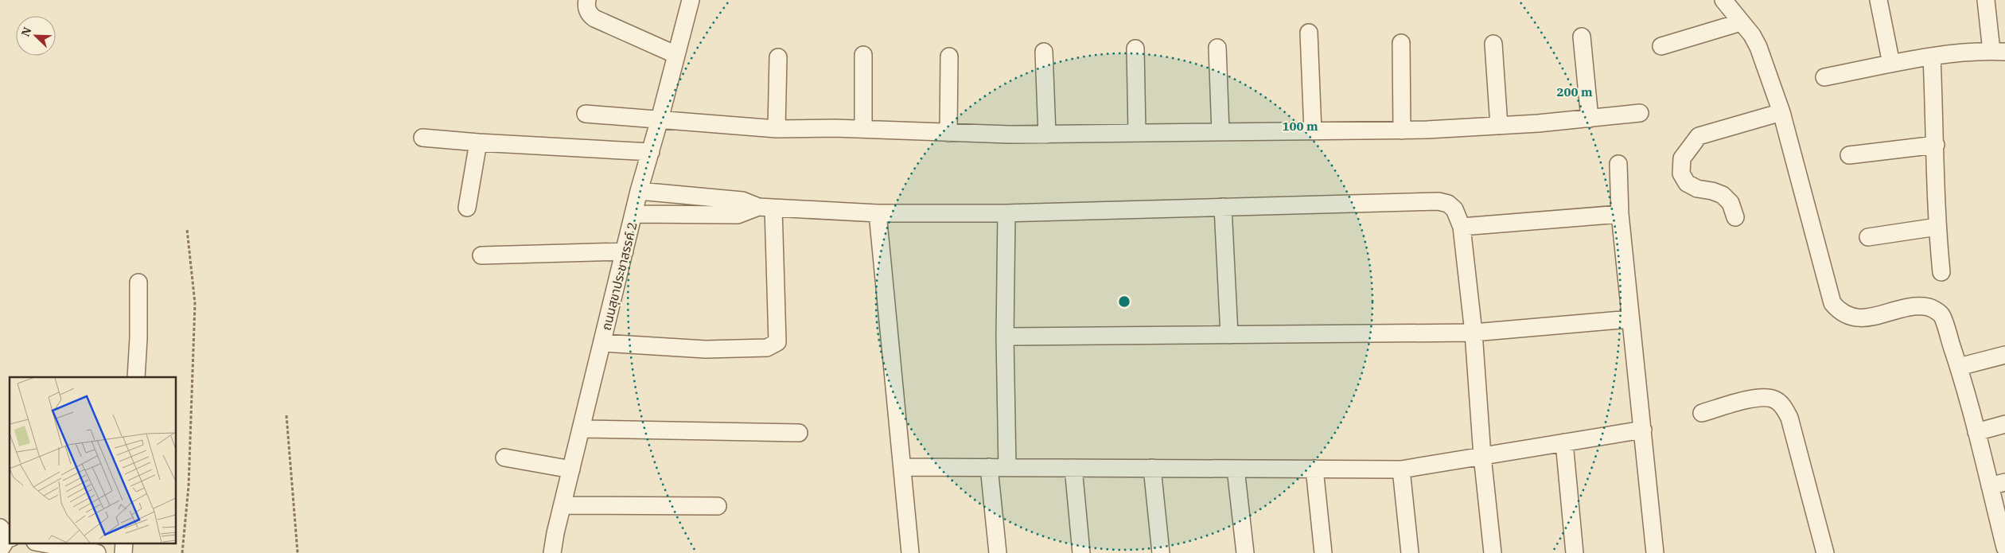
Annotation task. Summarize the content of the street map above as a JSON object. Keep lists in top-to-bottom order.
{
  "streets": {
    "street": ["ถนนสุขาประชาสรรค์ 2"]
  },
  "north": "top left",
  "rings": ["200 m", "100 m"]
}
